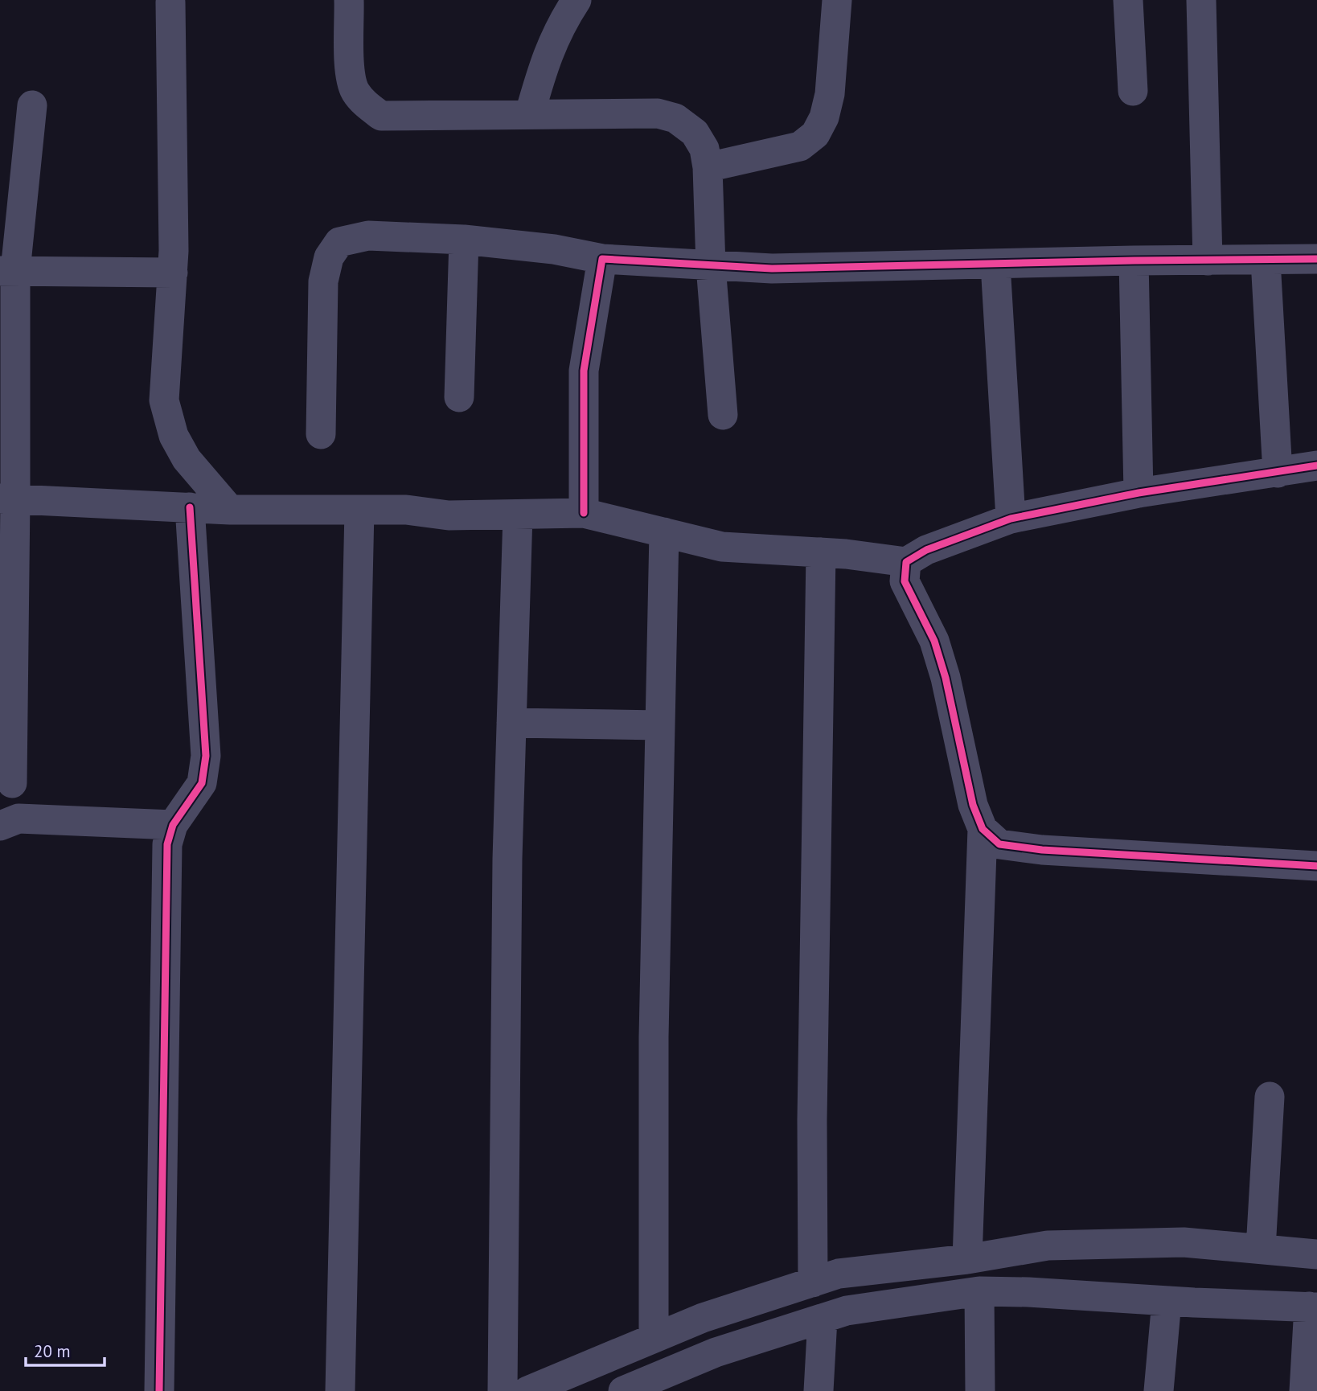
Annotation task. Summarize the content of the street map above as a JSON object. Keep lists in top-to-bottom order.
{
  "scale_bar": "20 m"
}
